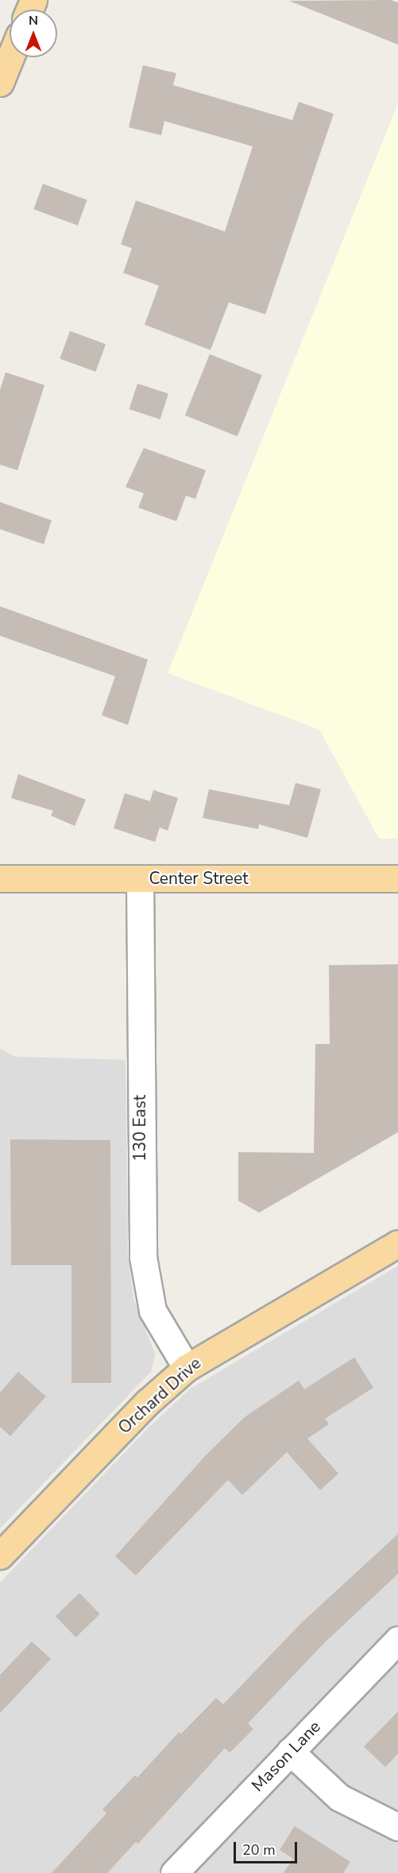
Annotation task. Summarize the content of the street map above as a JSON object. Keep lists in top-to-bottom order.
{
  "streets": {
    "main road": ["Center Street", "Orchard Drive"],
    "street": ["130 East", "Mason Lane"]
  },
  "crossings": [
    ["Center Street", "130 East"],
    ["130 East", "Orchard Drive"]
  ],
  "scale_bar": "20 m",
  "north": "top"
}
